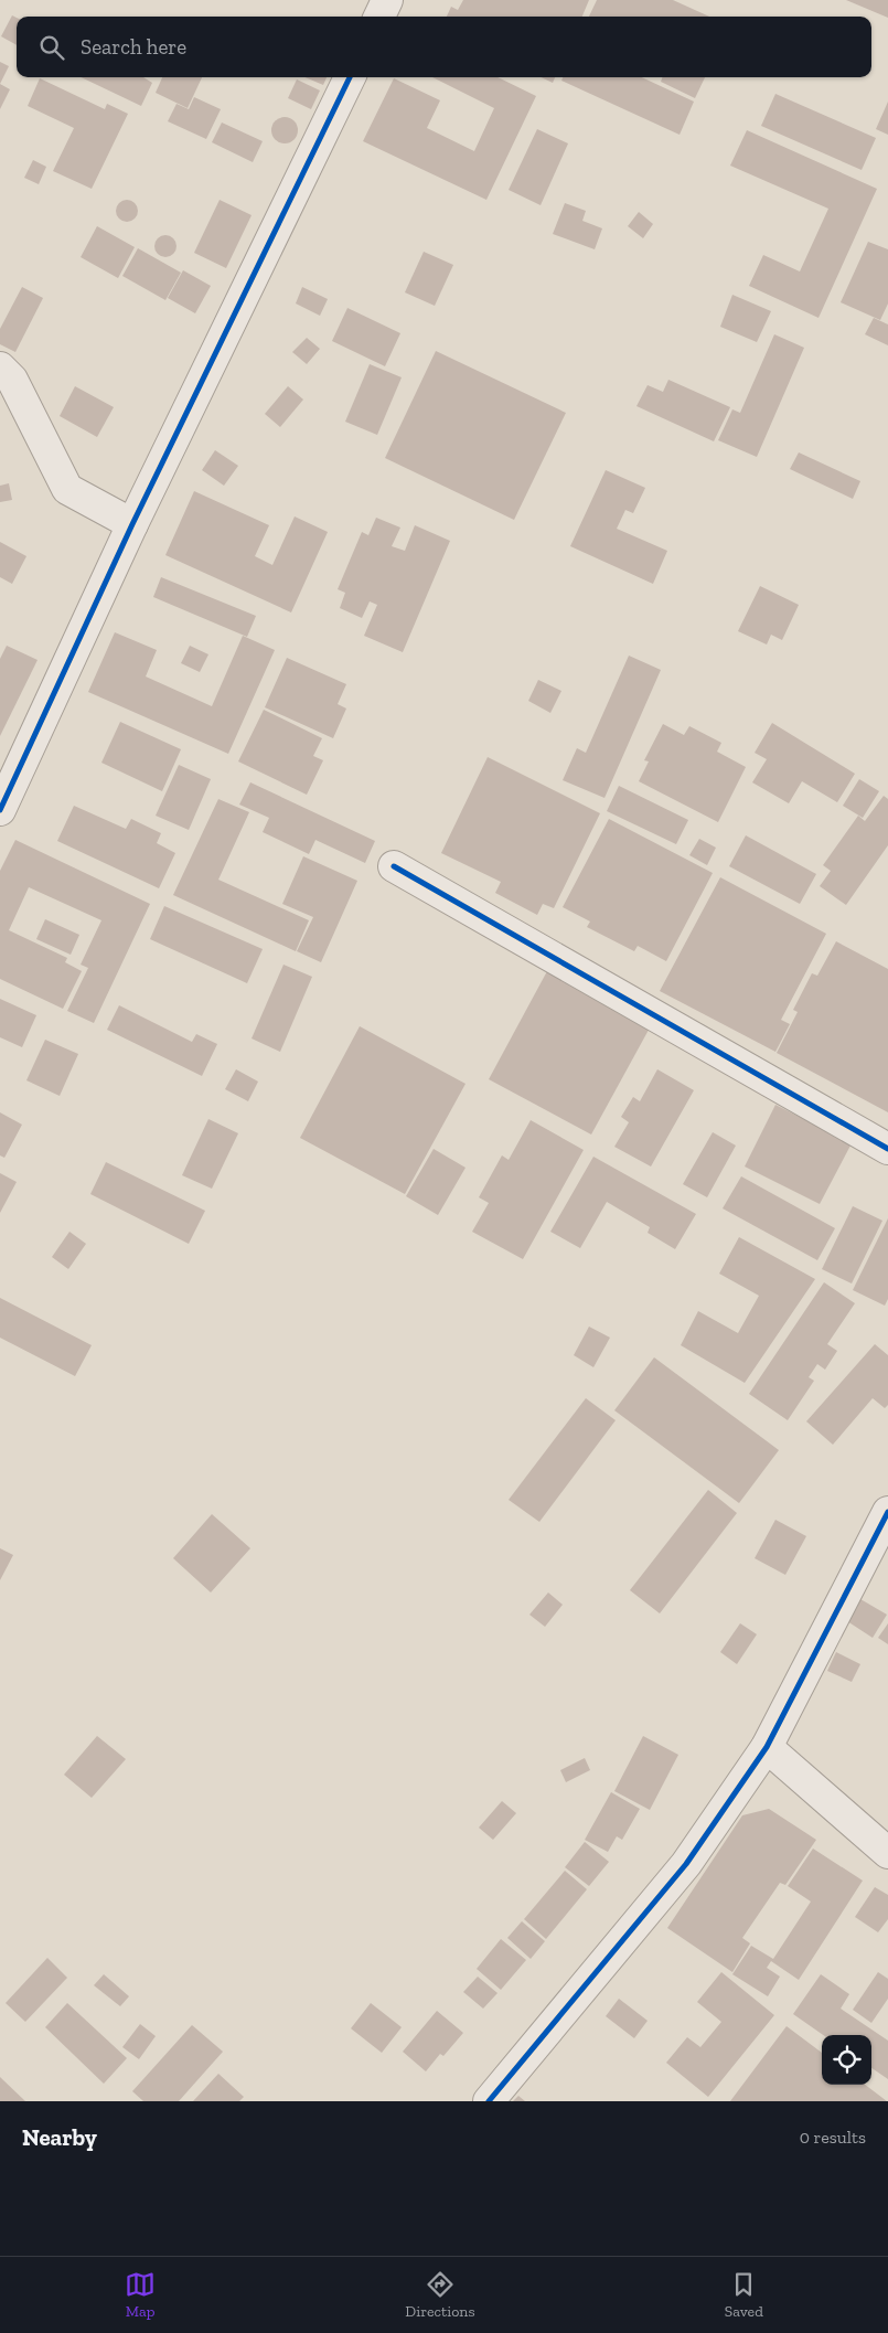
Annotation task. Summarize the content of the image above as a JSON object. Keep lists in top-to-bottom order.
{
  "page": {
    "search": "Search here",
    "heading": ["Nearby", "0 results"],
    "nav": ["Map", "Directions", "Saved"]
  }
}
